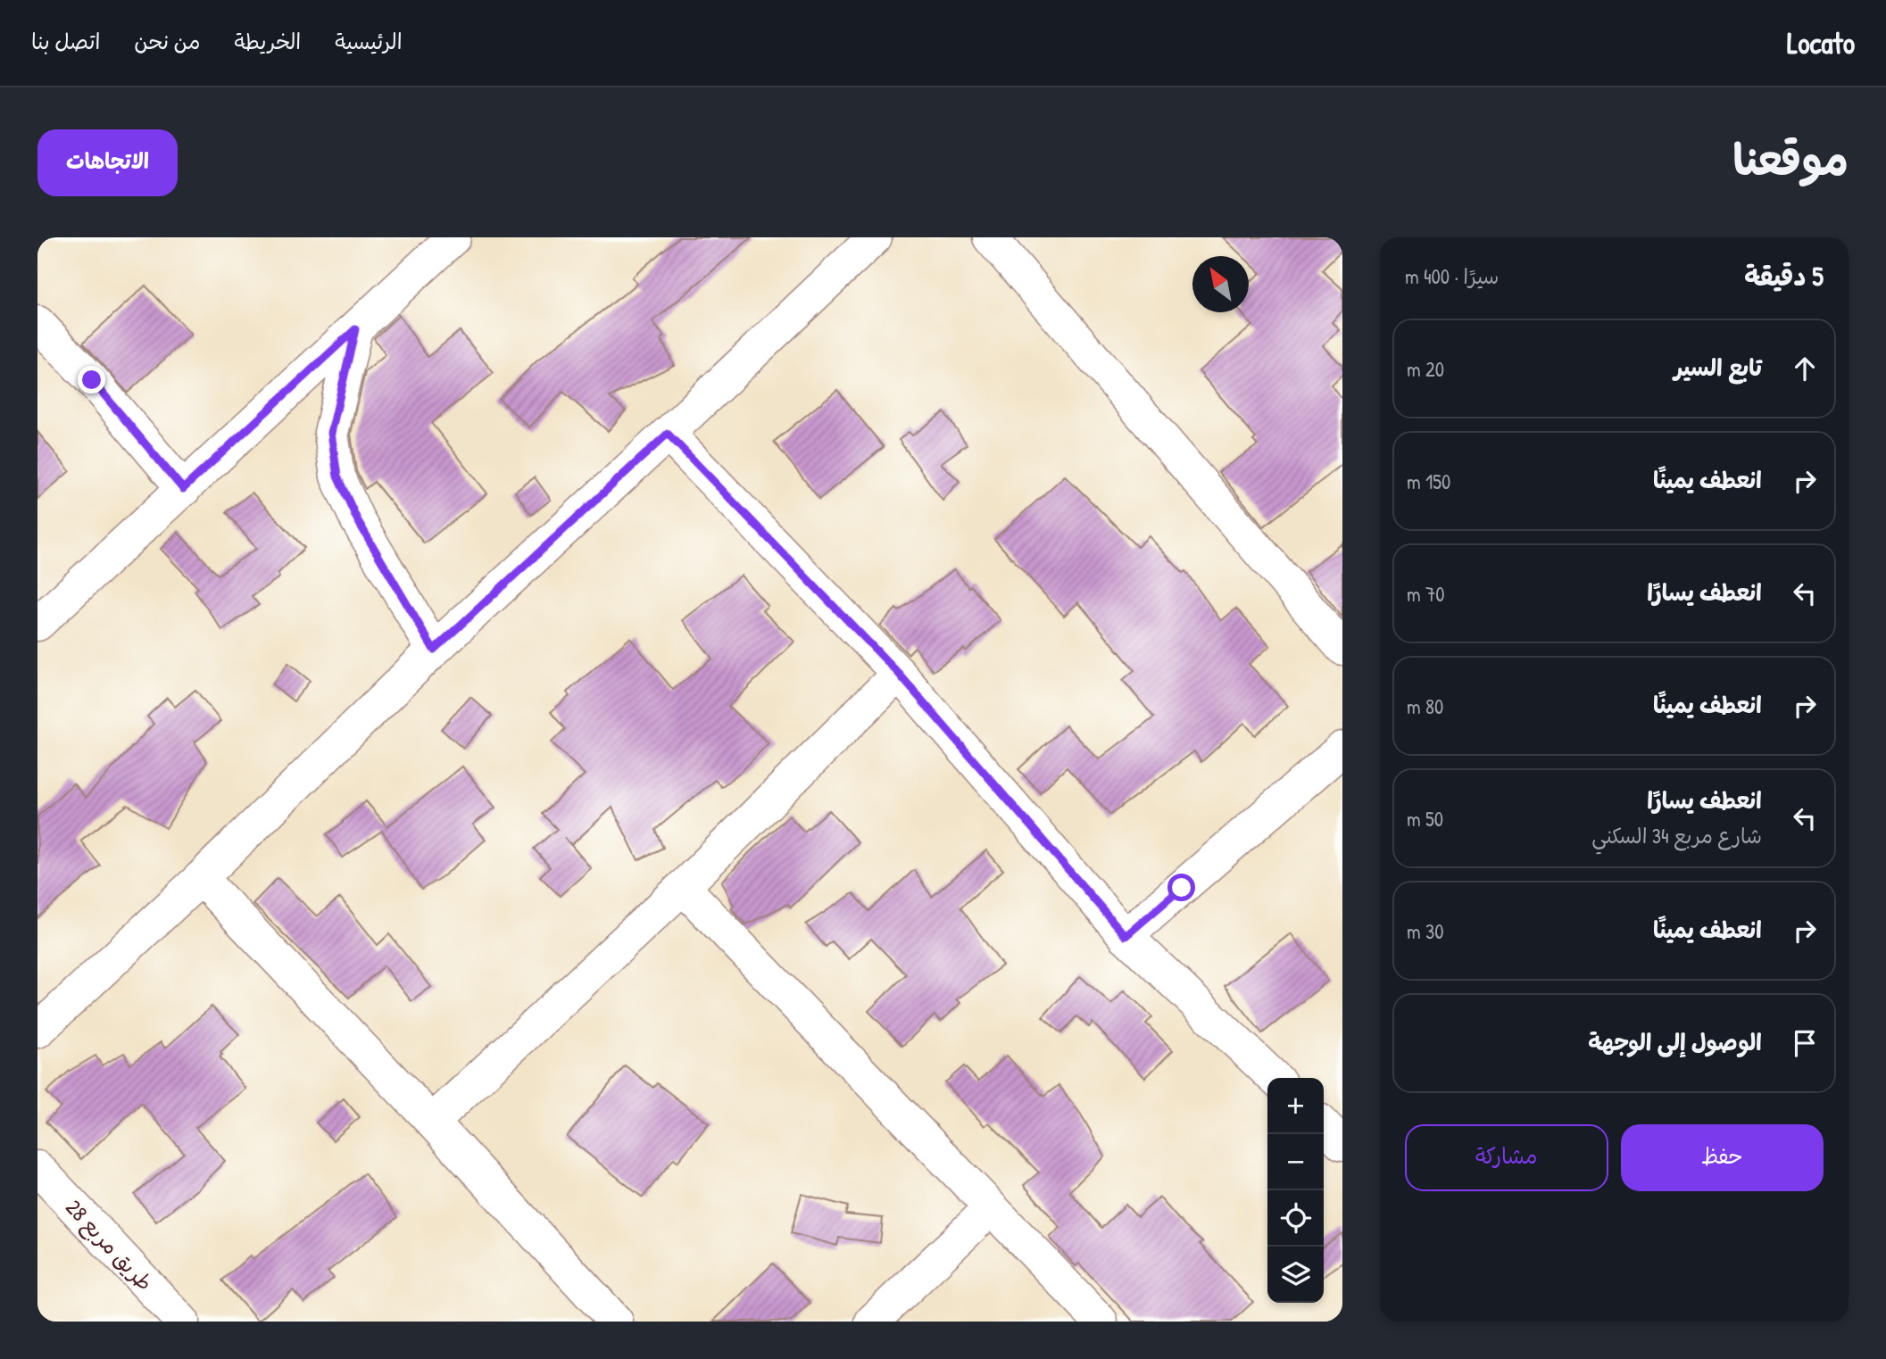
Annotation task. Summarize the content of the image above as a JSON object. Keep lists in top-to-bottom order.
{
  "streets": {
    "street": ["طريق مربع 28"]
  },
  "north": "top left",
  "page": {
    "header": "Locato",
    "nav": [
      "الرئيسية",
      "الخريطة",
      "من نحن",
      "اتصل بنا"
    ],
    "title": "موقعنا",
    "buttons": [
      "الاتجاهات",
      ["حفظ", "مشاركة"]
    ],
    "heading": ["5 دقيقة", "سيرًا · 400 m"],
    "list": [
      ["تابع السير", "20 m"],
      ["انعطف يمينًا", "150 m"],
      ["انعطف يسارًا", "70 m"],
      ["انعطف يمينًا", "80 m"],
      ["انعطف يسارًا", "شارع مربع 34 السكني", "50 m"],
      ["انعطف يمينًا", "30 m"],
      "الوصول إلى الوجهة"
    ],
    "map_buttons": ["+", "−"]
  }
}
